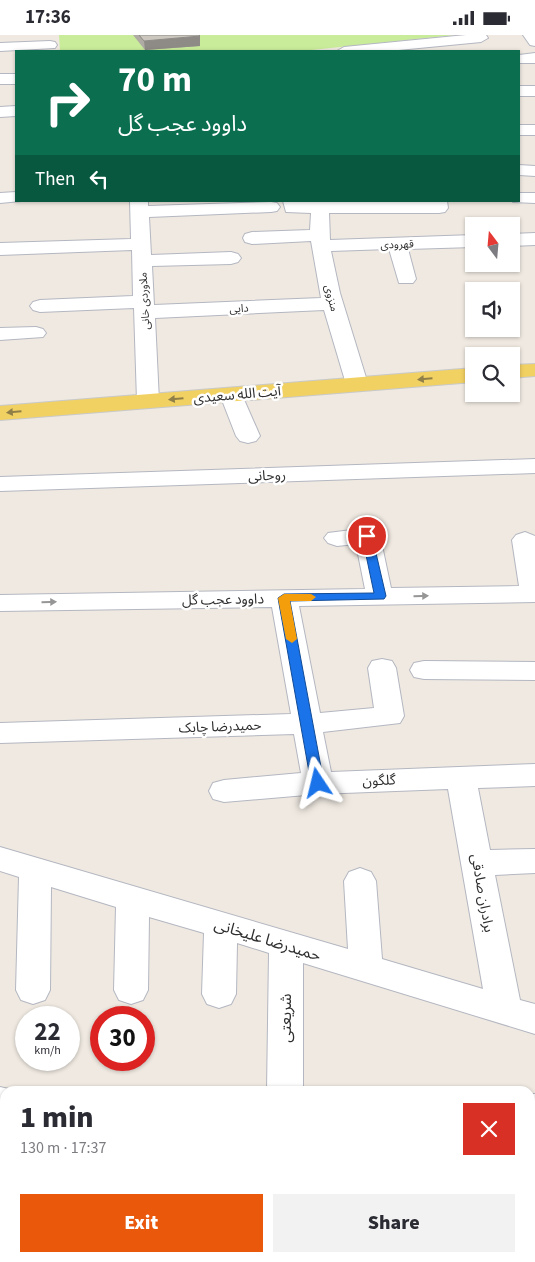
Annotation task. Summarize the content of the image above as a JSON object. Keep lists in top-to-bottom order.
{
  "streets": {
    "main road": ["آیت الله سعیدی"],
    "street": [
      "قهرودی",
      "منزوی",
      "ملاوردی خانی",
      "دایی",
      "روحانی",
      "داوود عجب گل",
      "حمیدرضا چابک",
      "گلگون",
      "برادران صادقی",
      "حمیدرضا علیخانی",
      "شریعتی"
    ]
  },
  "crossings": [
    ["قهرودی", "منزوی"],
    ["منزوی", "دایی"],
    ["منزوی", "آیت الله سعیدی"],
    ["ملاوردی خانی", "دایی"],
    ["ملاوردی خانی", "آیت الله سعیدی"],
    ["گلگون", "برادران صادقی"],
    ["برادران صادقی", "حمیدرضا علیخانی"],
    ["حمیدرضا علیخانی", "شریعتی"]
  ],
  "one_way": ["آیت الله سعیدی", "داوود عجب گل"],
  "north": "top",
  "page": {
    "status": "17:36",
    "turn": ["70 m", "داوود عجب گل"],
    "then": "Then",
    "speed": "22 km/h",
    "limit": "30",
    "heading": ["1 min", "130 m · 17:37"],
    "buttons": ["Exit", "Share"]
  }
}
